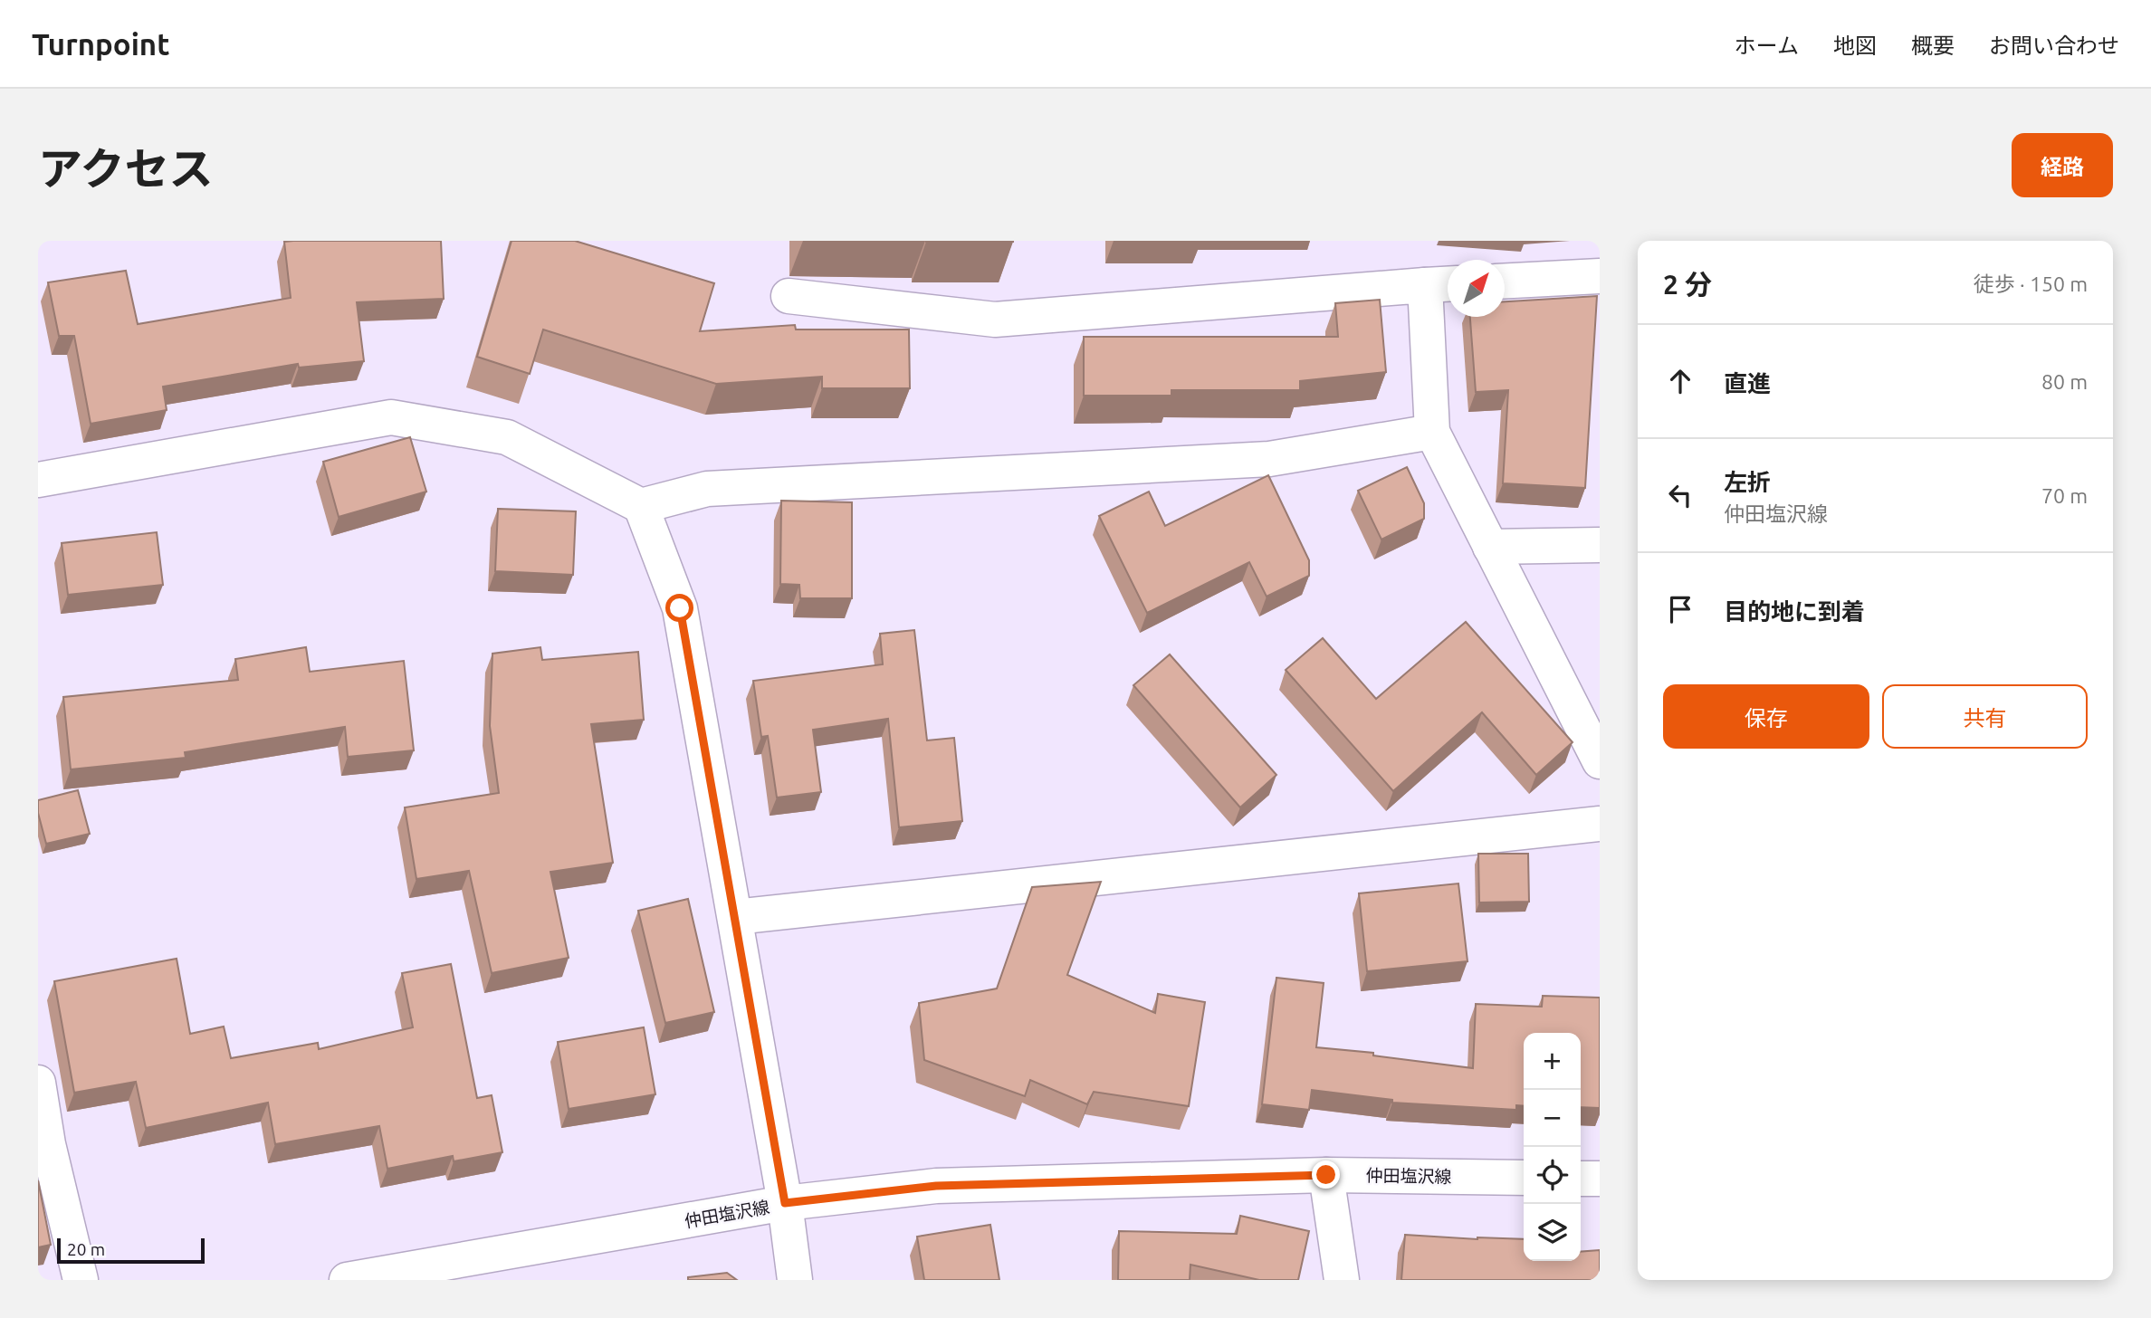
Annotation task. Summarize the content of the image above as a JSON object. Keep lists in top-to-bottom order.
{
  "streets": {
    "street": ["仲田塩沢線"]
  },
  "scale_bar": "20 m",
  "north": "top right",
  "page": {
    "header": "Turnpoint",
    "nav": [
      "ホーム",
      "地図",
      "概要",
      "お問い合わせ"
    ],
    "title": "アクセス",
    "buttons": [
      "経路",
      ["保存", "共有"]
    ],
    "heading": ["2 分", "徒歩 · 150 m"],
    "list": [
      ["直進", "80 m"],
      ["左折", "仲田塩沢線", "70 m"],
      "目的地に到着"
    ],
    "map_buttons": ["+", "−"],
    "scale": "20 m"
  }
}
